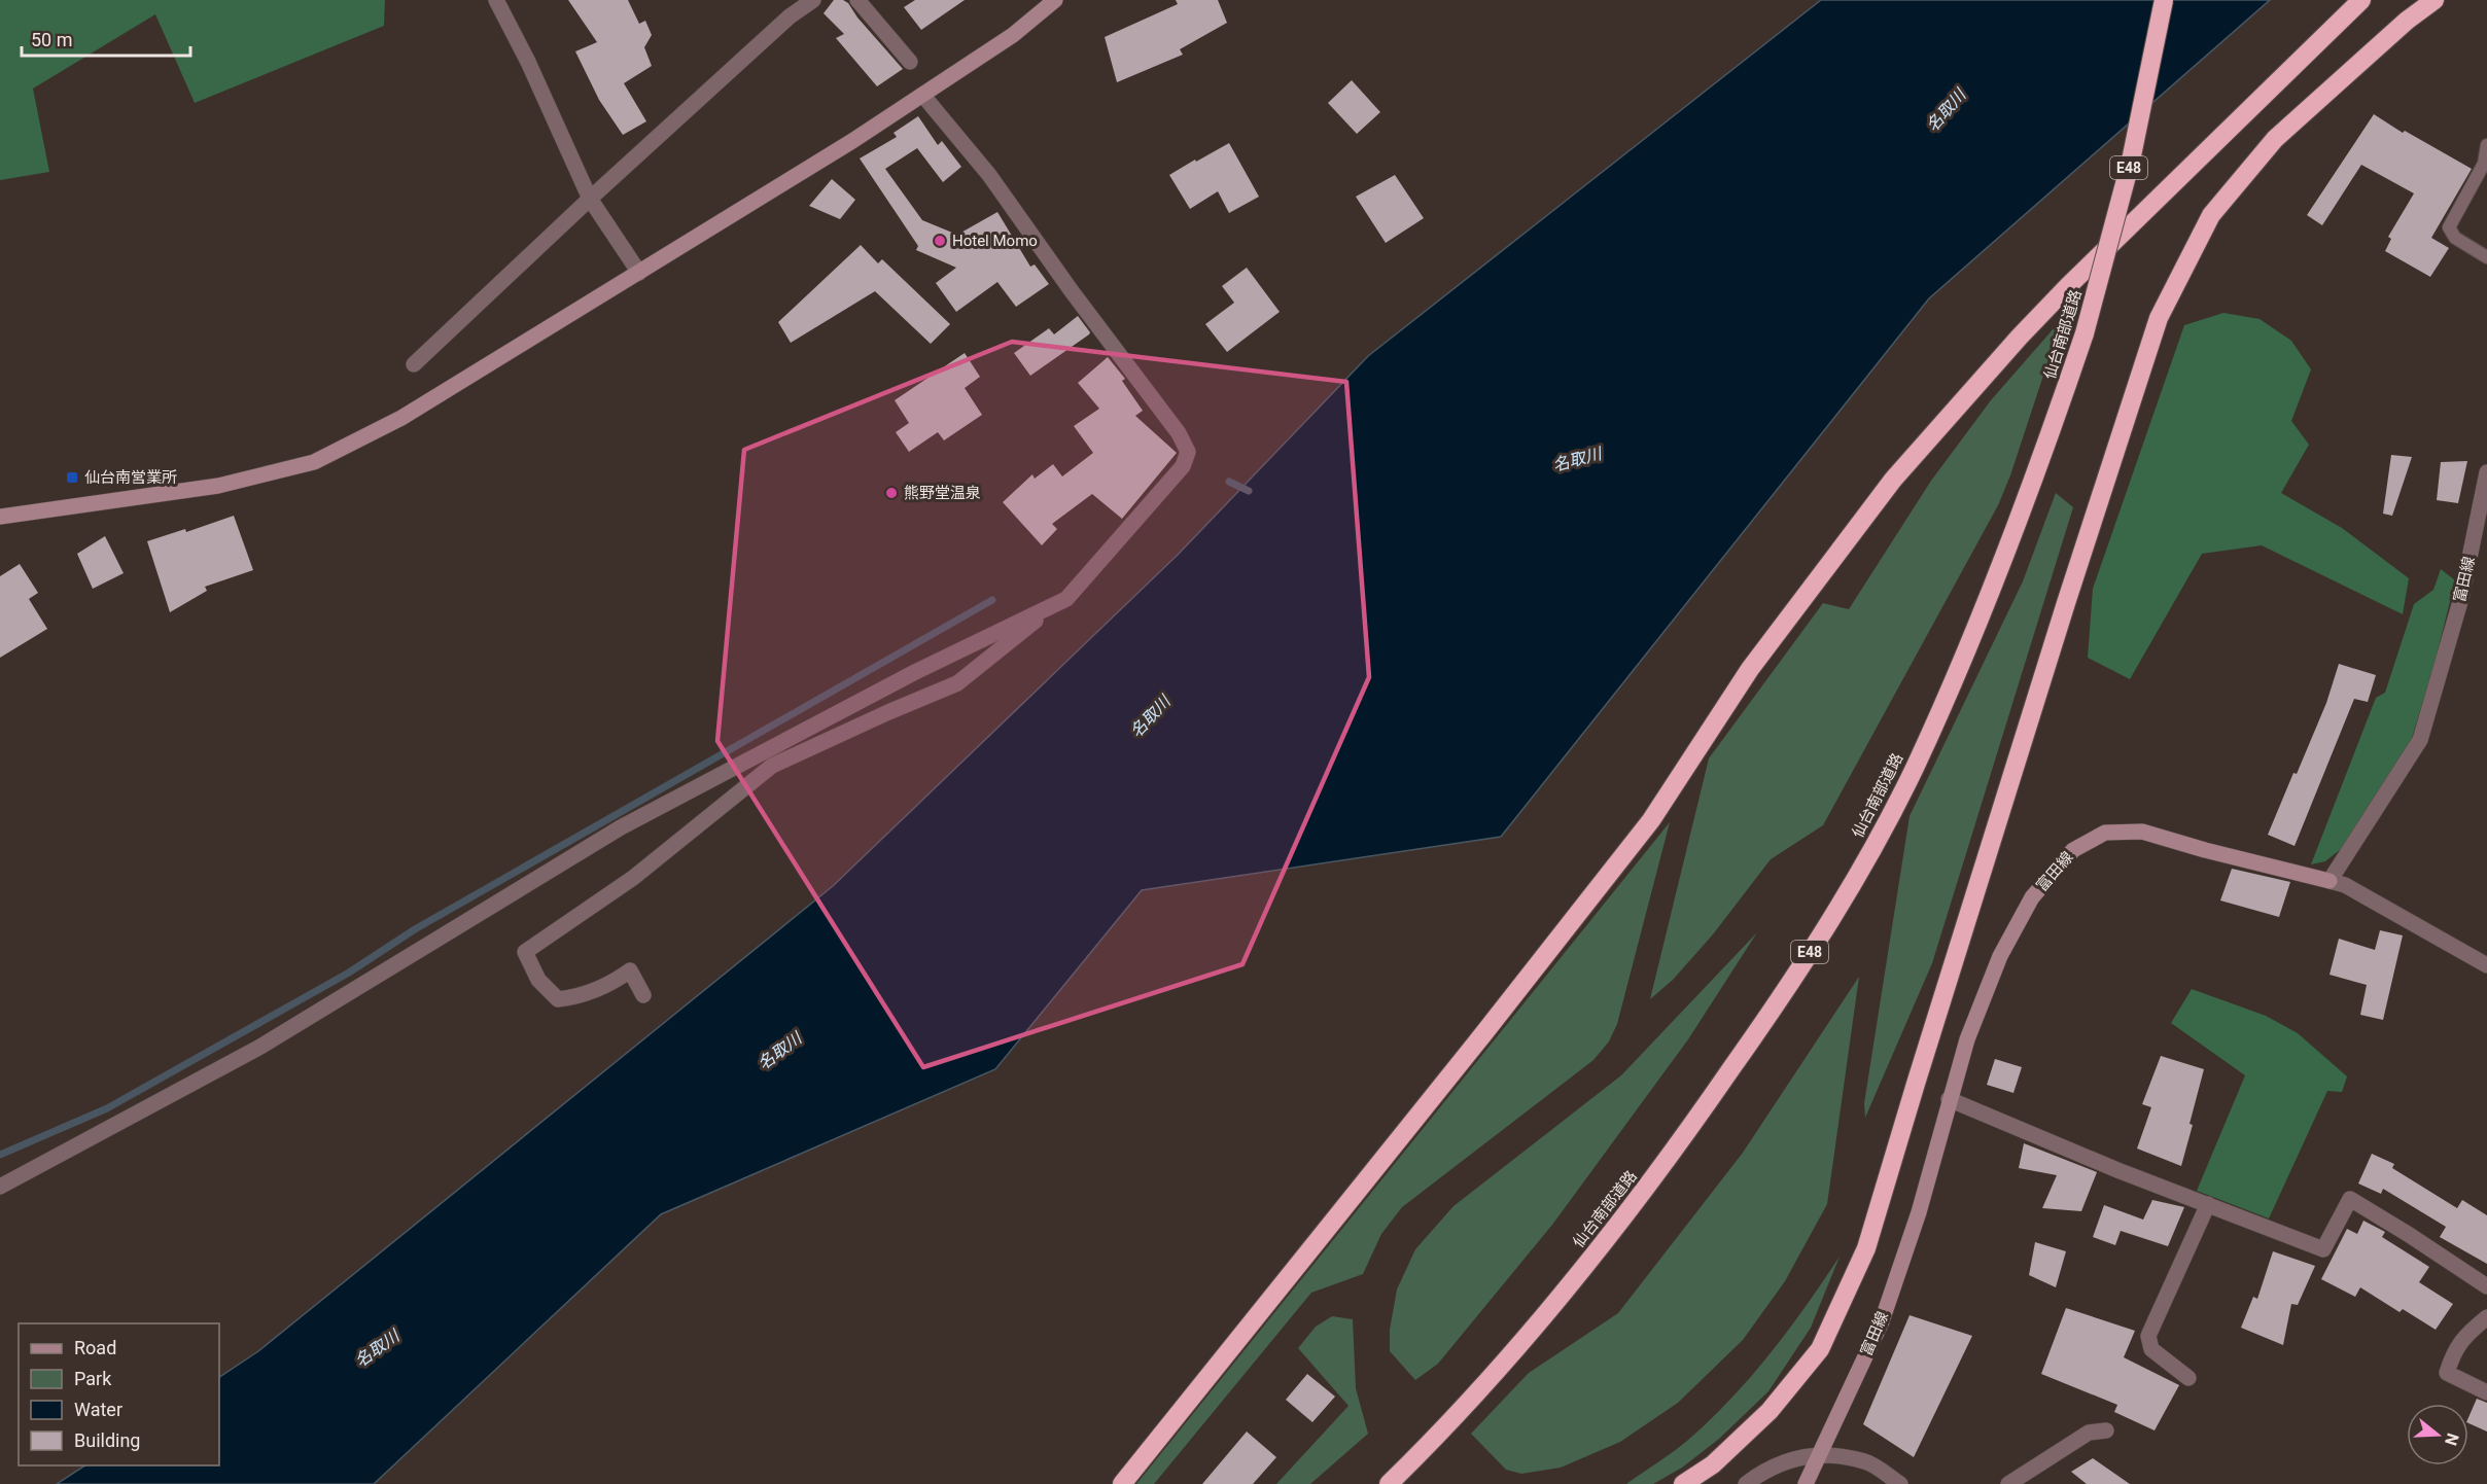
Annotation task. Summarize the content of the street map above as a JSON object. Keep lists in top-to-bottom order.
{
  "streets": {
    "highway": ["E48", "仙台南部道路"],
    "street": ["富田線"]
  },
  "water": ["名取川"],
  "places": {
    "other": ["Hotel Momo", "熊野堂温泉"],
    "transit": ["仙台南営業所"]
  },
  "legend": [
    "Road",
    "Park",
    "Water",
    "Building"
  ],
  "scale_bar": "50 m",
  "north": "right"
}
